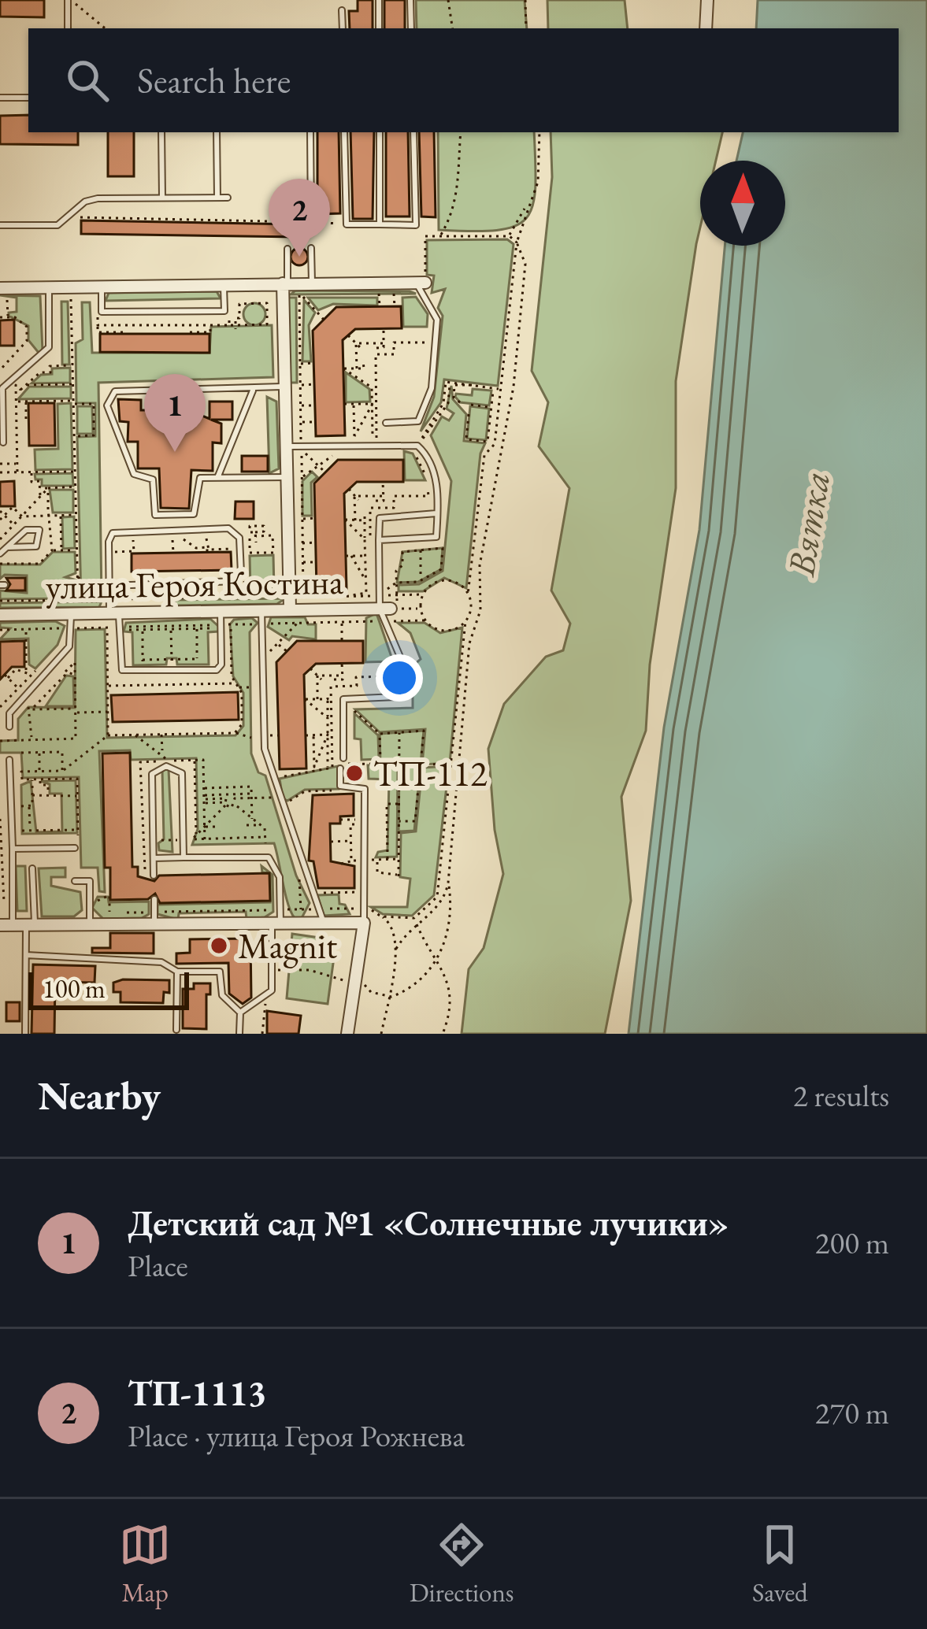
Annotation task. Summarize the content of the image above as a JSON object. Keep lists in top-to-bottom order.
{
  "streets": {
    "street": ["улица Героя Костина"]
  },
  "water": ["Вятка"],
  "places": ["ТП-112", "Magnit"],
  "scale_bar": "100 m",
  "north": "top",
  "page": {
    "search": "Search here",
    "pins": ["2", "1"],
    "scale": "100 m",
    "heading": ["Nearby", "2 results"],
    "list": [
      {
        "mark": "1",
        "name": "Детский сад №1 «Солнечные лучики»",
        "note": "Place",
        "value": "200 m"
      },
      {
        "mark": "2",
        "name": "ТП-1113",
        "note": "Place · улица Героя Рожнева",
        "value": "270 m"
      }
    ],
    "nav": ["Map", "Directions", "Saved"]
  }
}
